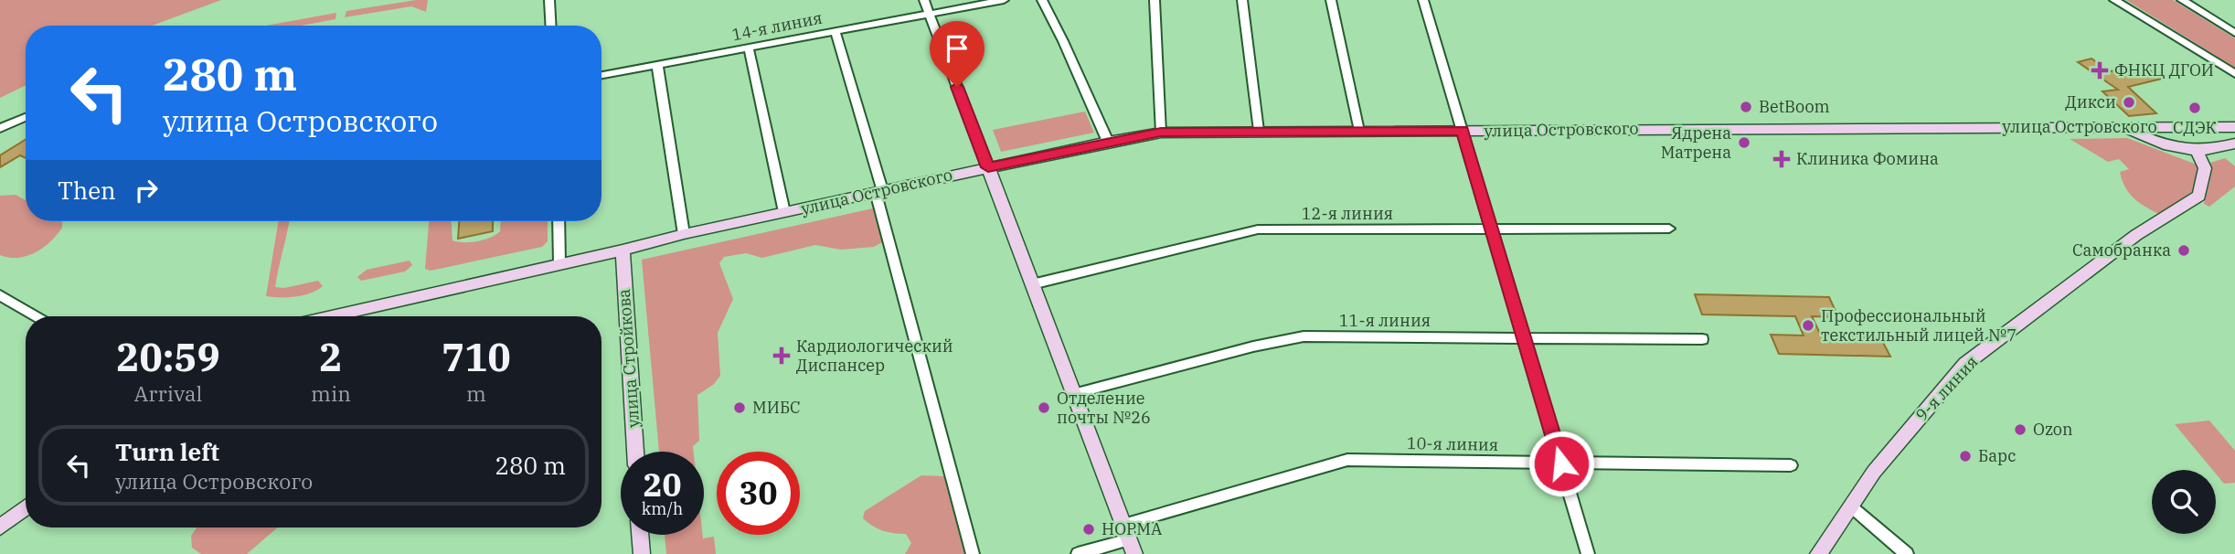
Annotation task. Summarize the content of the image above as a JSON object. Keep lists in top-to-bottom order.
{
  "streets": {
    "street": [
      "14-я линия",
      "улица Островского",
      "12-я линия",
      "11-я линия",
      "улица Стройкова",
      "9-я линия",
      "10-я линия"
    ]
  },
  "crossings": [
    ["улица Островского", "улица Стройкова"]
  ],
  "places": {
    "health": ["ФНКЦ ДГОИ", "Клиника Фомина", "Кардиологический Диспансер"],
    "other": [
      "Дикси",
      "BetBoom",
      "СДЭК",
      "Ядрена Матрена",
      "Самобранка",
      "Профессиональный текстильный лицей №7",
      "МИБС",
      "Отделение почты №26",
      "Ozon",
      "Барс",
      "НОРМА"
    ]
  },
  "page": {
    "turn": ["280 m", "улица Островского"],
    "then": "Then",
    "eta": [
      "20:59",
      "Arrival",
      "2",
      "min",
      "710",
      "m"
    ],
    "list": [
      {
        "name": "Turn left",
        "note": "улица Островского",
        "value": "280 m"
      }
    ],
    "speed": "20 km/h",
    "limit": "30"
  }
}
